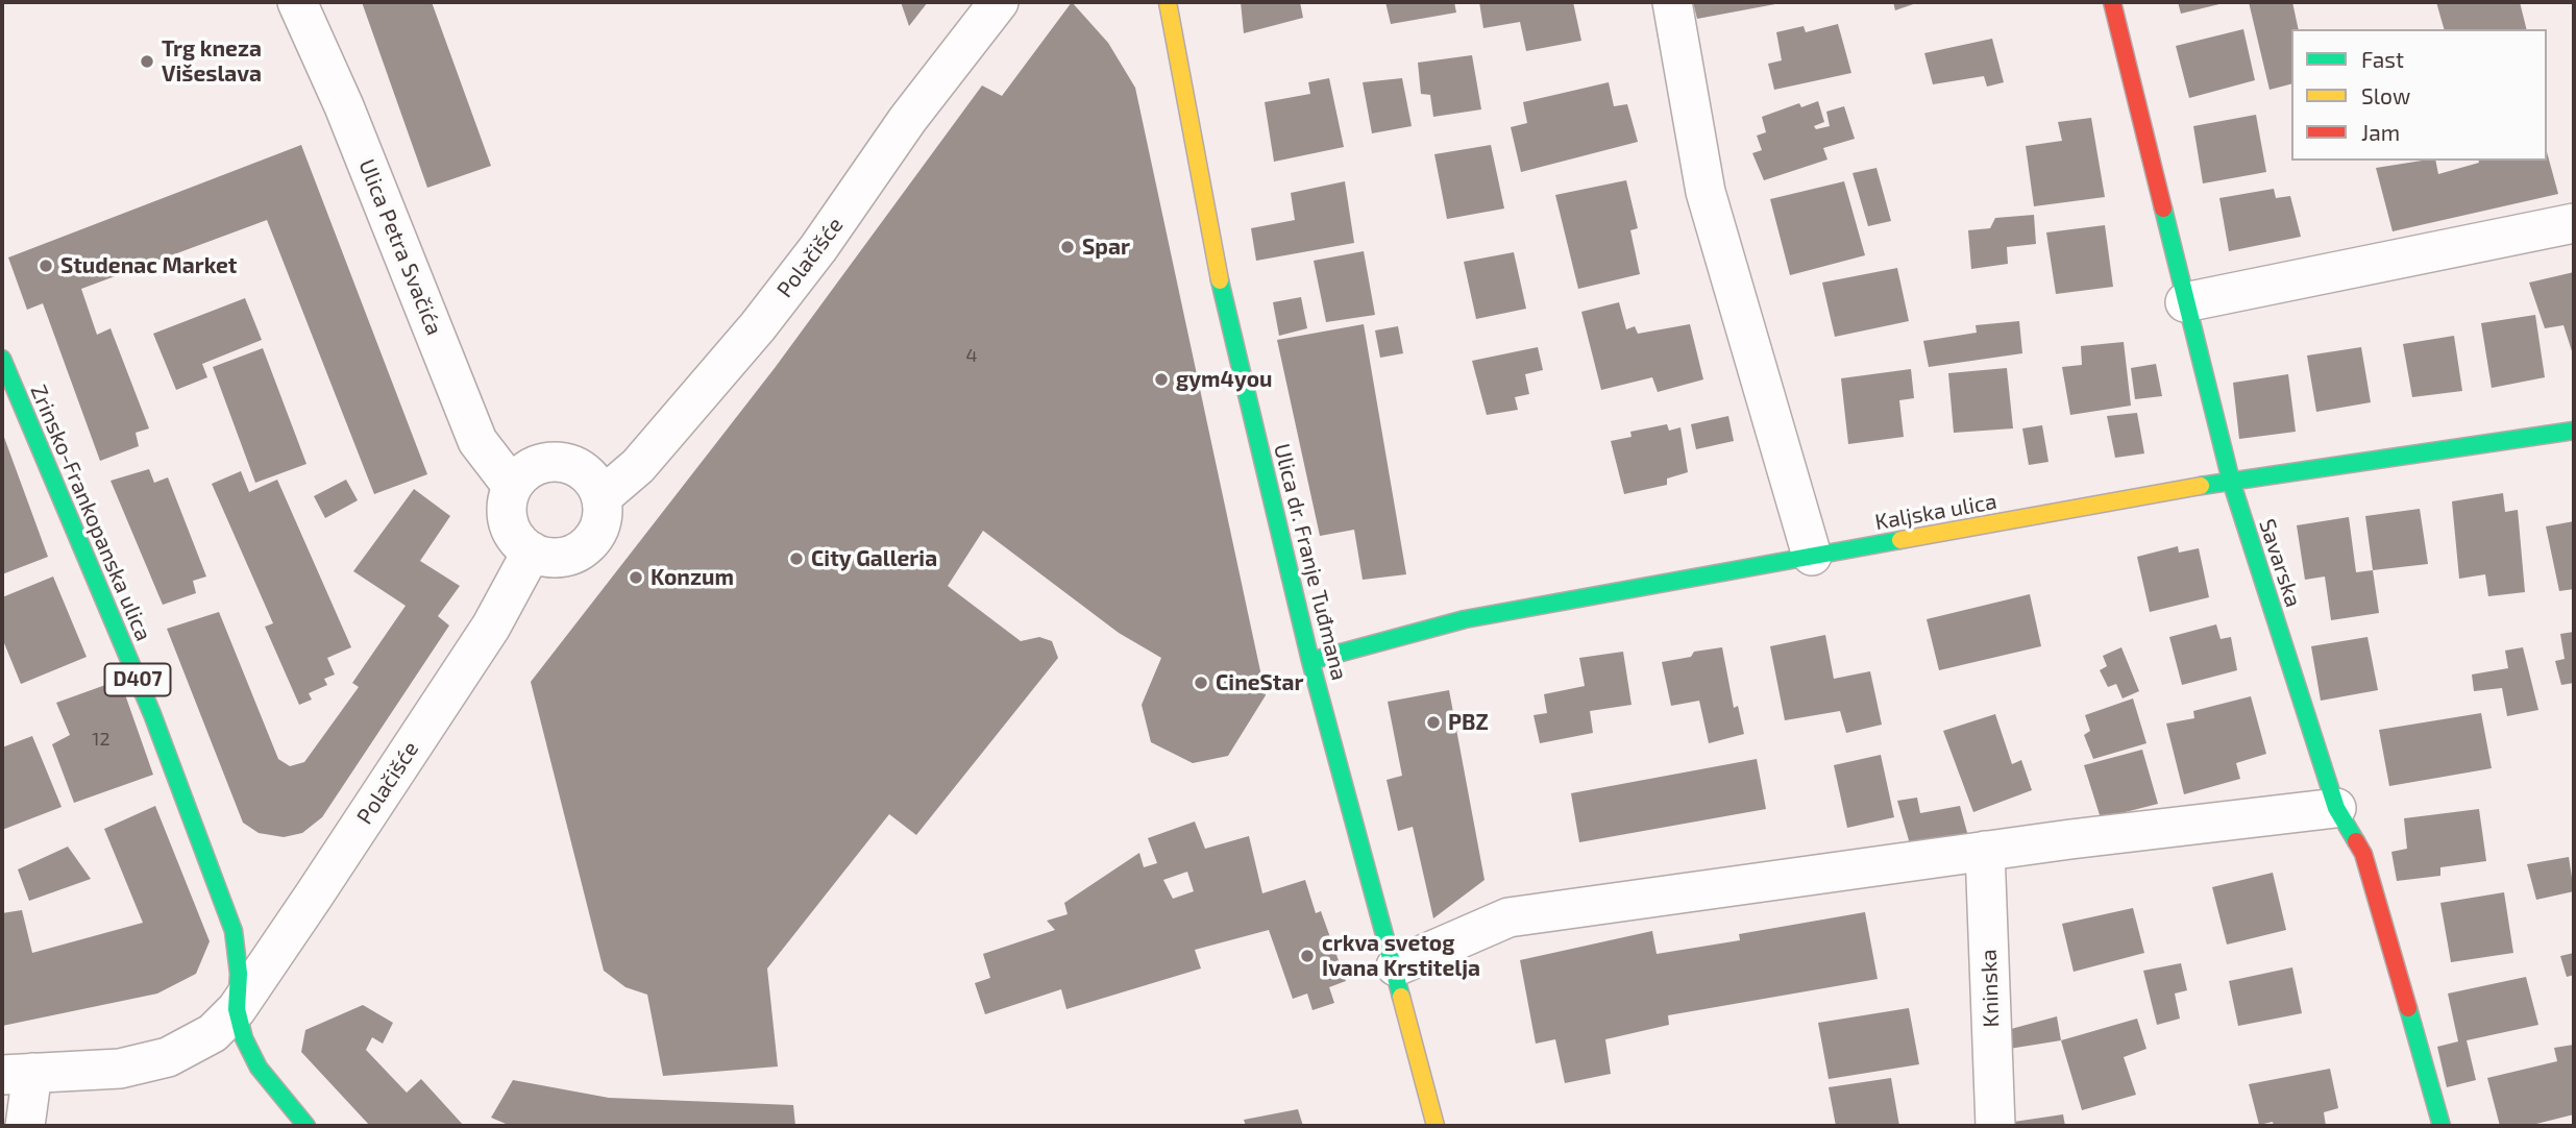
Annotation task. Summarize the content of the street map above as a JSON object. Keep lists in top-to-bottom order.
{
  "streets": {
    "street": [
      "Ulica Petra Svačića",
      "Polačišće",
      "Kaljska ulica",
      "Zrinsko-Frankopanska ulica",
      "Ulica dr. Franje Tuđmana",
      "Savarska",
      "D407",
      "Kninska"
    ]
  },
  "crossings": [
    ["Ulica Petra Svačića", "Polačišće"],
    ["Polačišće", "Zrinsko-Frankopanska ulica"],
    ["Kaljska ulica", "Ulica dr. Franje Tuđmana"],
    ["Kaljska ulica", "Savarska"]
  ],
  "places": [
    "Trg kneza Višeslava",
    "Spar",
    "Studenac Market",
    "gym4you",
    "City Galleria",
    "Konzum",
    "CineStar",
    "PBZ",
    "crkva svetog Ivana Krstitelja"
  ],
  "house_numbers": ["4", "12"],
  "legend": ["Fast", "Slow", "Jam"]
}
